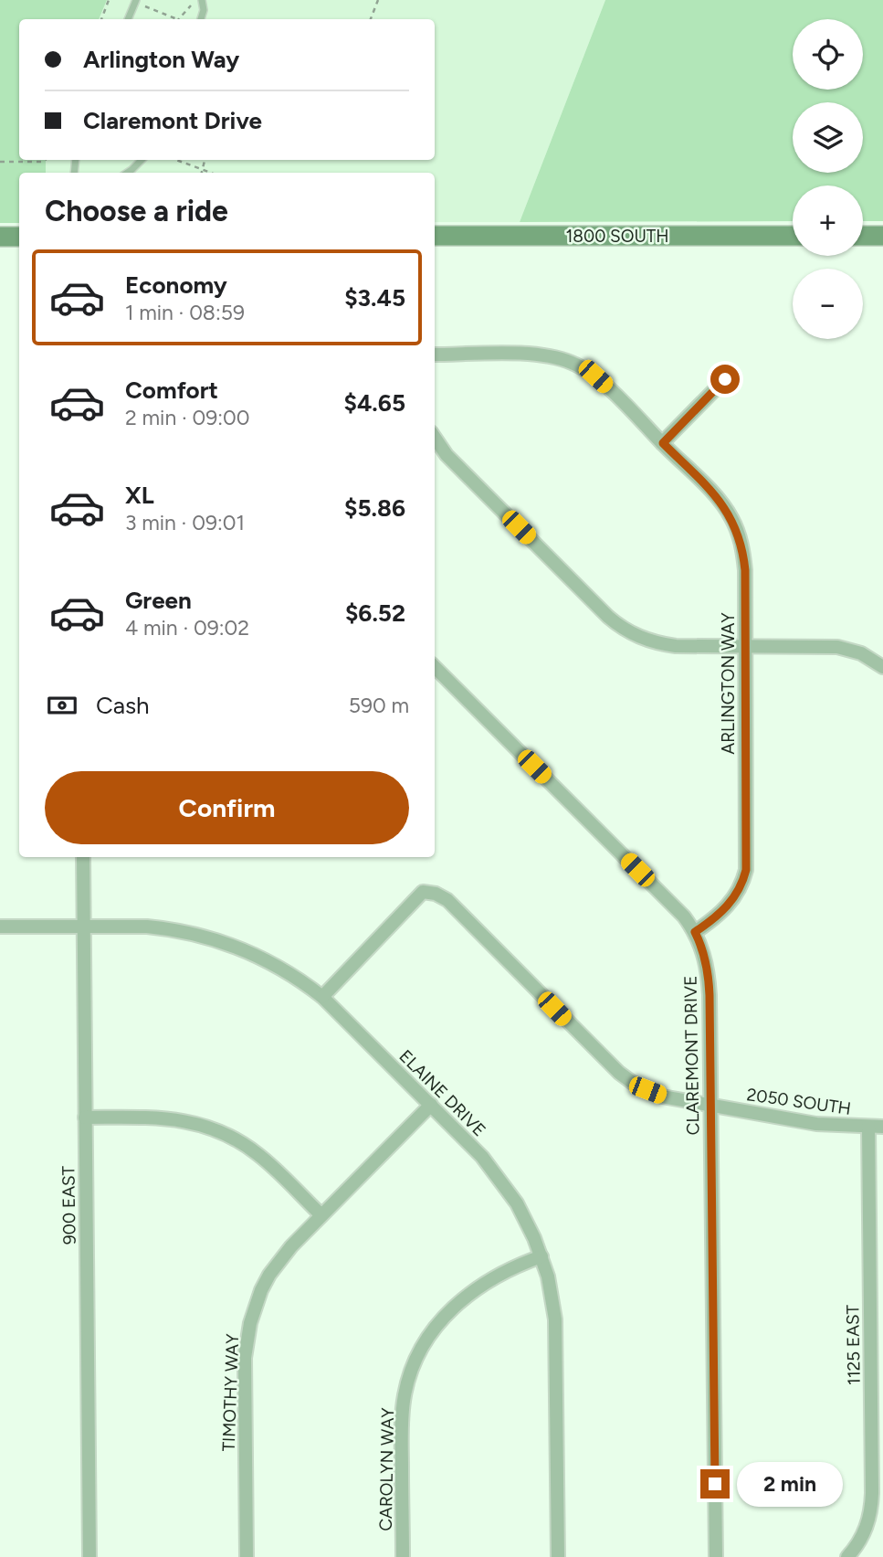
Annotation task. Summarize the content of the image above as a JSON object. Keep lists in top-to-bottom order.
{
  "streets": {
    "main road": ["1800 SOUTH"],
    "street": [
      "ARLINGTON WAY",
      "CLAREMONT DRIVE",
      "ELAINE DRIVE",
      "2050 SOUTH",
      "900 EAST",
      "1125 EAST",
      "TIMOTHY WAY",
      "CAROLYN WAY"
    ]
  },
  "crossings": [
    ["ARLINGTON WAY", "CLAREMONT DRIVE"],
    ["CLAREMONT DRIVE", "2050 SOUTH"],
    ["ELAINE DRIVE", "2050 SOUTH"],
    ["ELAINE DRIVE", "900 EAST"],
    ["ELAINE DRIVE", "TIMOTHY WAY"],
    ["ELAINE DRIVE", "CAROLYN WAY"],
    ["2050 SOUTH", "1125 EAST"]
  ],
  "page": {
    "map_buttons": ["+", "−"],
    "banner": ["Arlington Way", "Claremont Drive"],
    "heading": "Choose a ride",
    "list": [
      {
        "name": "Economy",
        "note": "1 min · 08:59",
        "value": "$3.45"
      },
      {
        "name": "Comfort",
        "note": "2 min · 09:00",
        "value": "$4.65"
      },
      {
        "name": "XL",
        "note": "3 min · 09:01",
        "value": "$5.86"
      },
      {
        "name": "Green",
        "note": "4 min · 09:02",
        "value": "$6.52"
      }
    ],
    "pay": ["Cash", "590 m"],
    "buttons": "Confirm",
    "bubble": "2 min"
  }
}
